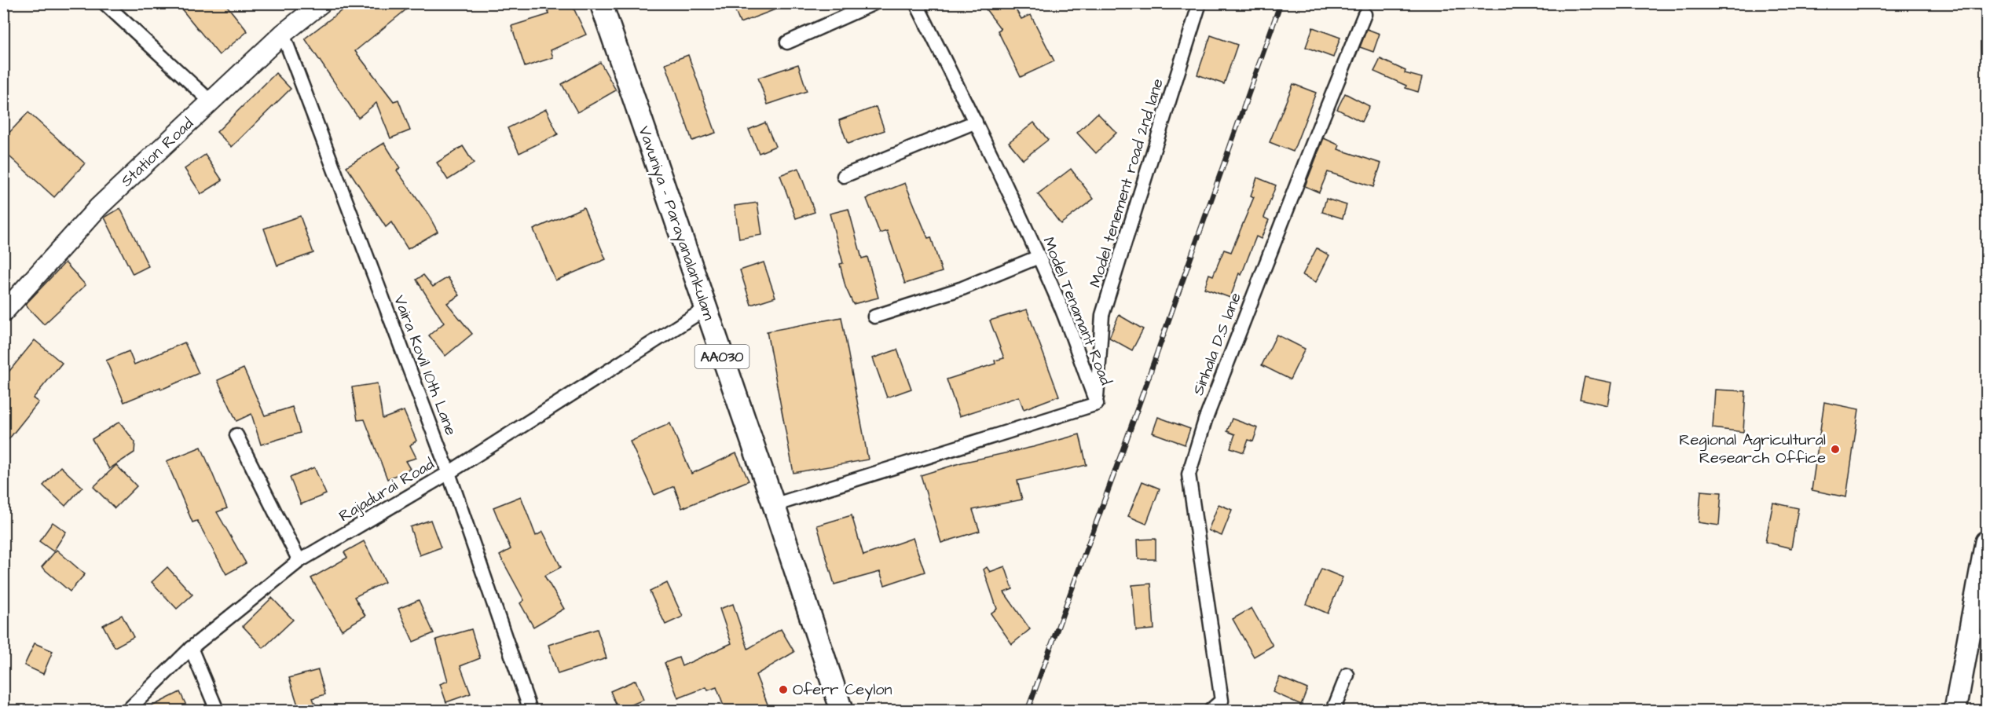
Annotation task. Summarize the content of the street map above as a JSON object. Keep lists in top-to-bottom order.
{
  "streets": {
    "highway": ["Vavuniya - Parayanalankulam", "AA030"],
    "main road": ["Station Road"],
    "street": [
      "Model tenement road 2nd lane",
      "Model Tenamant Road",
      "Sinhala D.S lane",
      "Vaira Kovil 10th Lane",
      "Rajadurai Road"
    ]
  },
  "crossings": [
    ["Station Road", "Vaira Kovil 10th Lane"],
    ["Model tenement road 2nd lane", "Model Tenamant Road"],
    ["Vavuniya - Parayanalankulam", "Model Tenamant Road"],
    ["Vavuniya - Parayanalankulam", "Rajadurai Road"],
    ["Vaira Kovil 10th Lane", "Rajadurai Road"]
  ],
  "places": ["Regional Agricultural Research Office", "Oferr Ceylon"]
}
